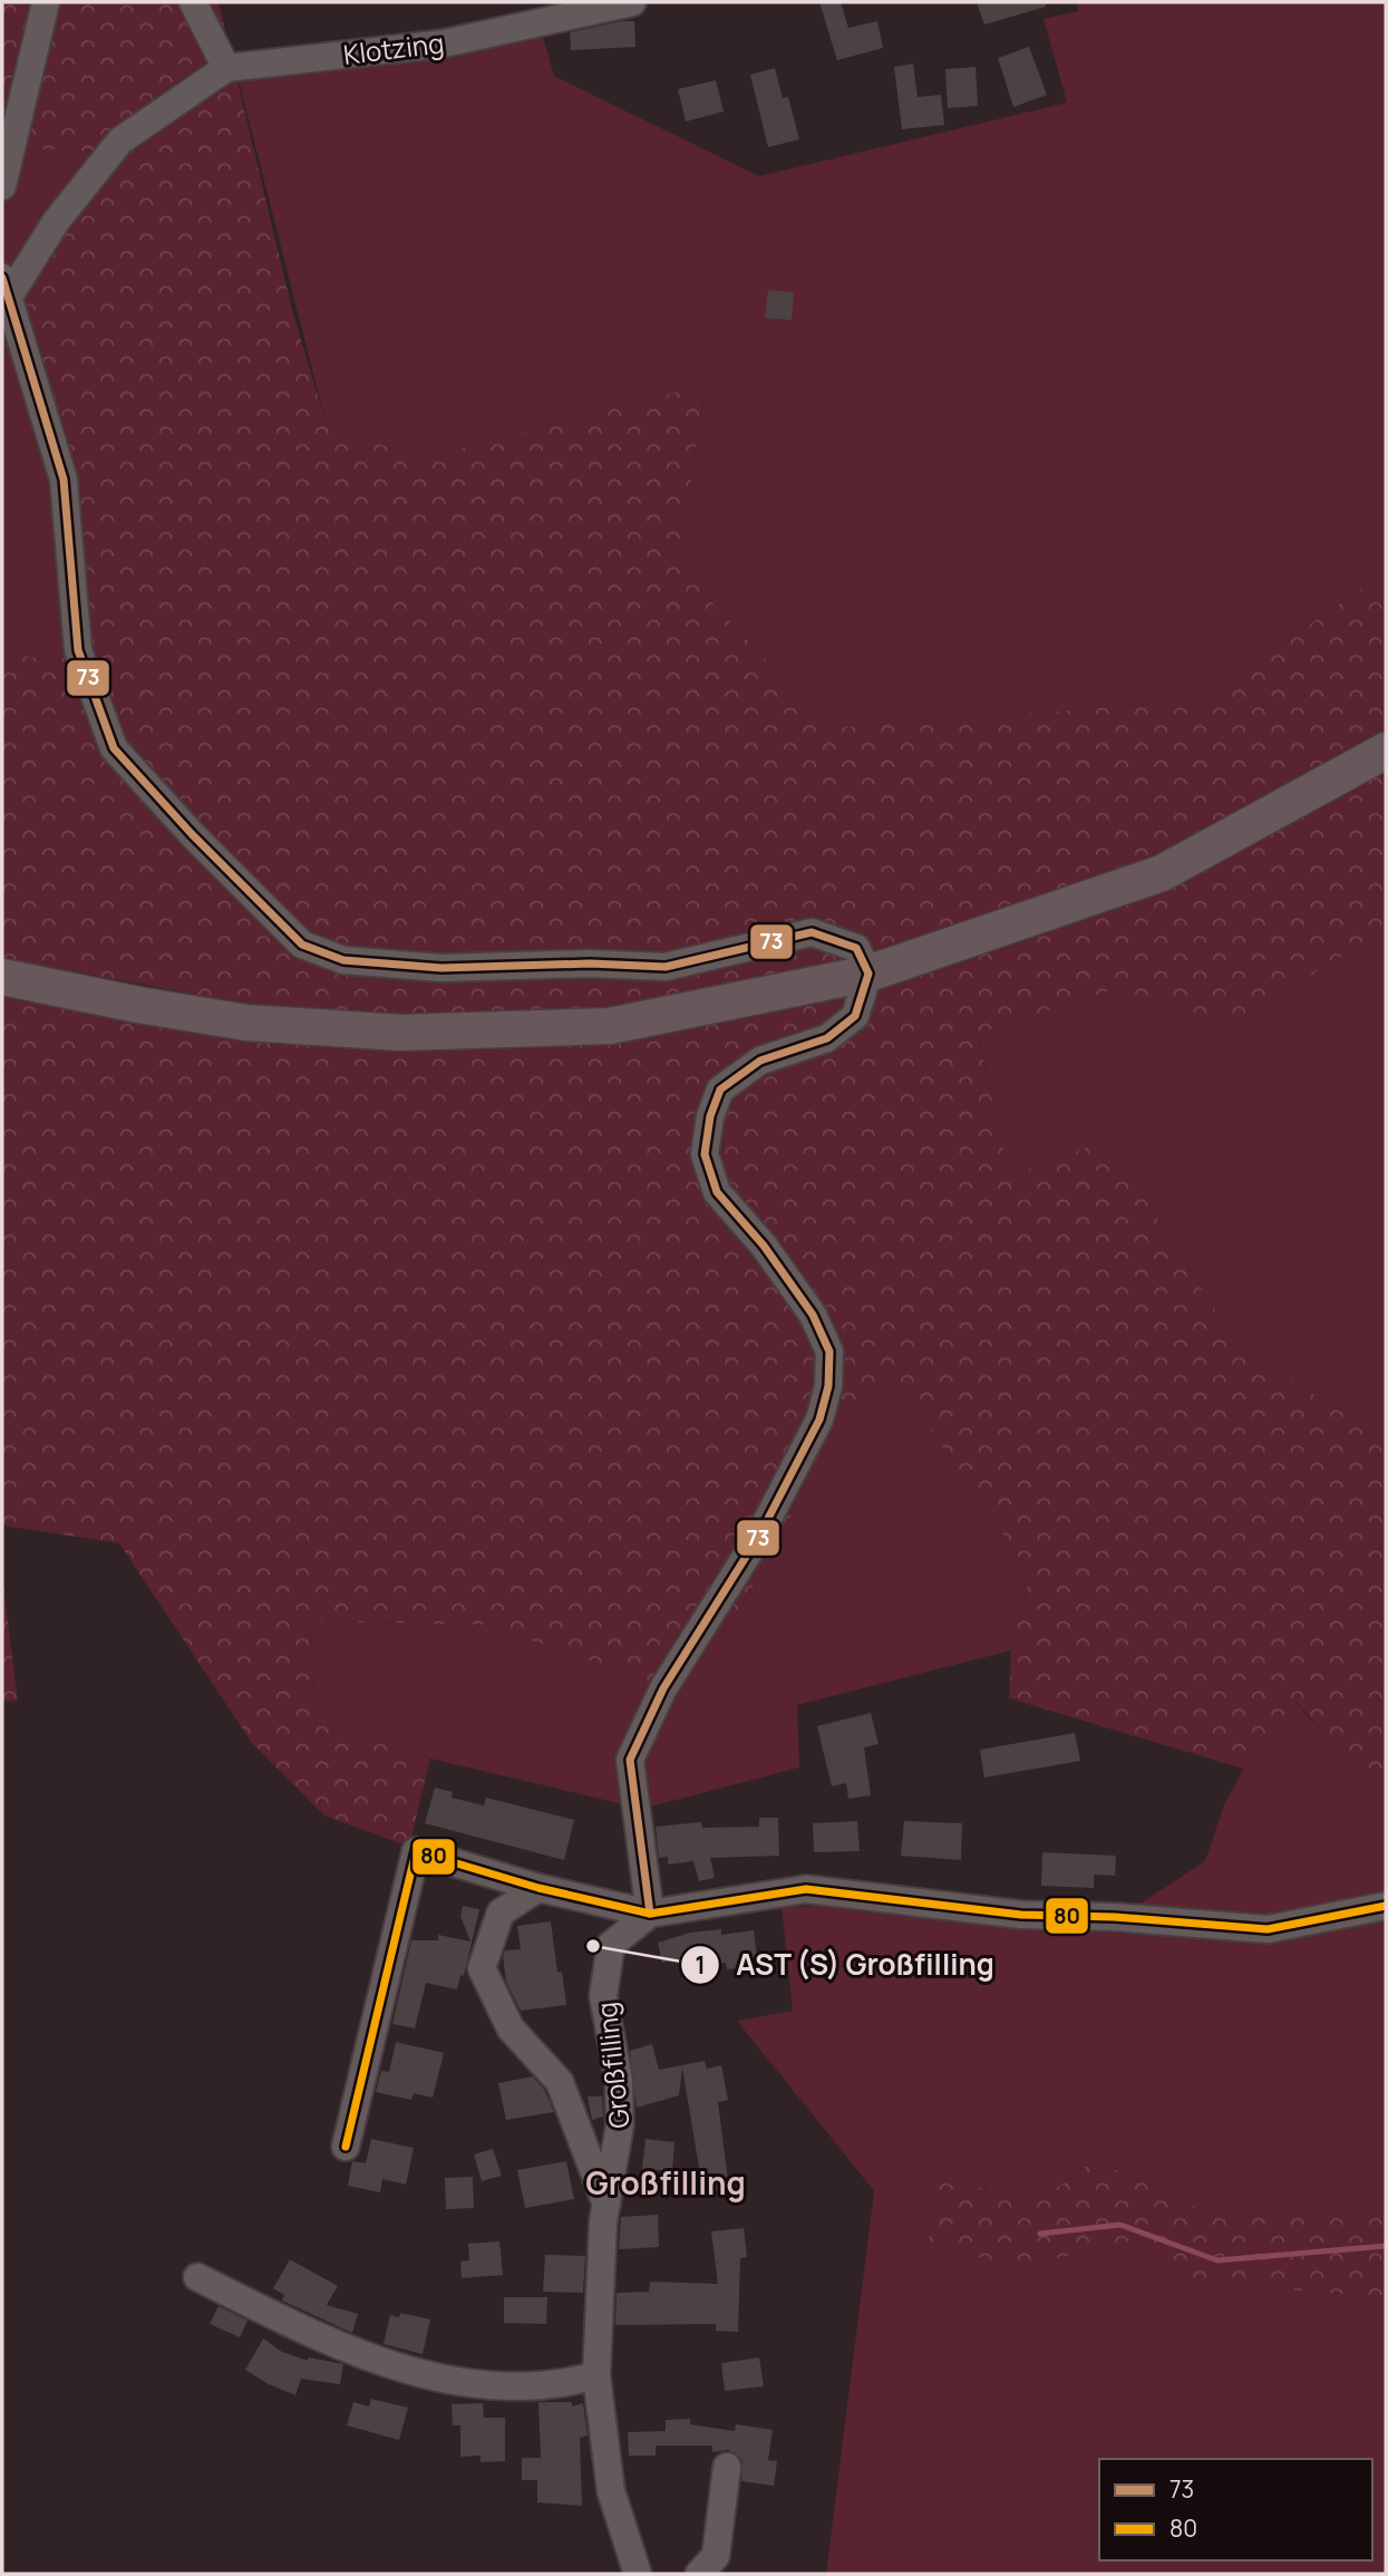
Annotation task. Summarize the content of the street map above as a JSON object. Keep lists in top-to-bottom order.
{
  "streets": {
    "street": ["Klotzing", "Großfilling"]
  },
  "districts": ["Großfilling"],
  "places": ["AST (S) Großfilling"],
  "lines": ["transit line 73", "transit line 80"],
  "legend": ["73", "80"]
}
